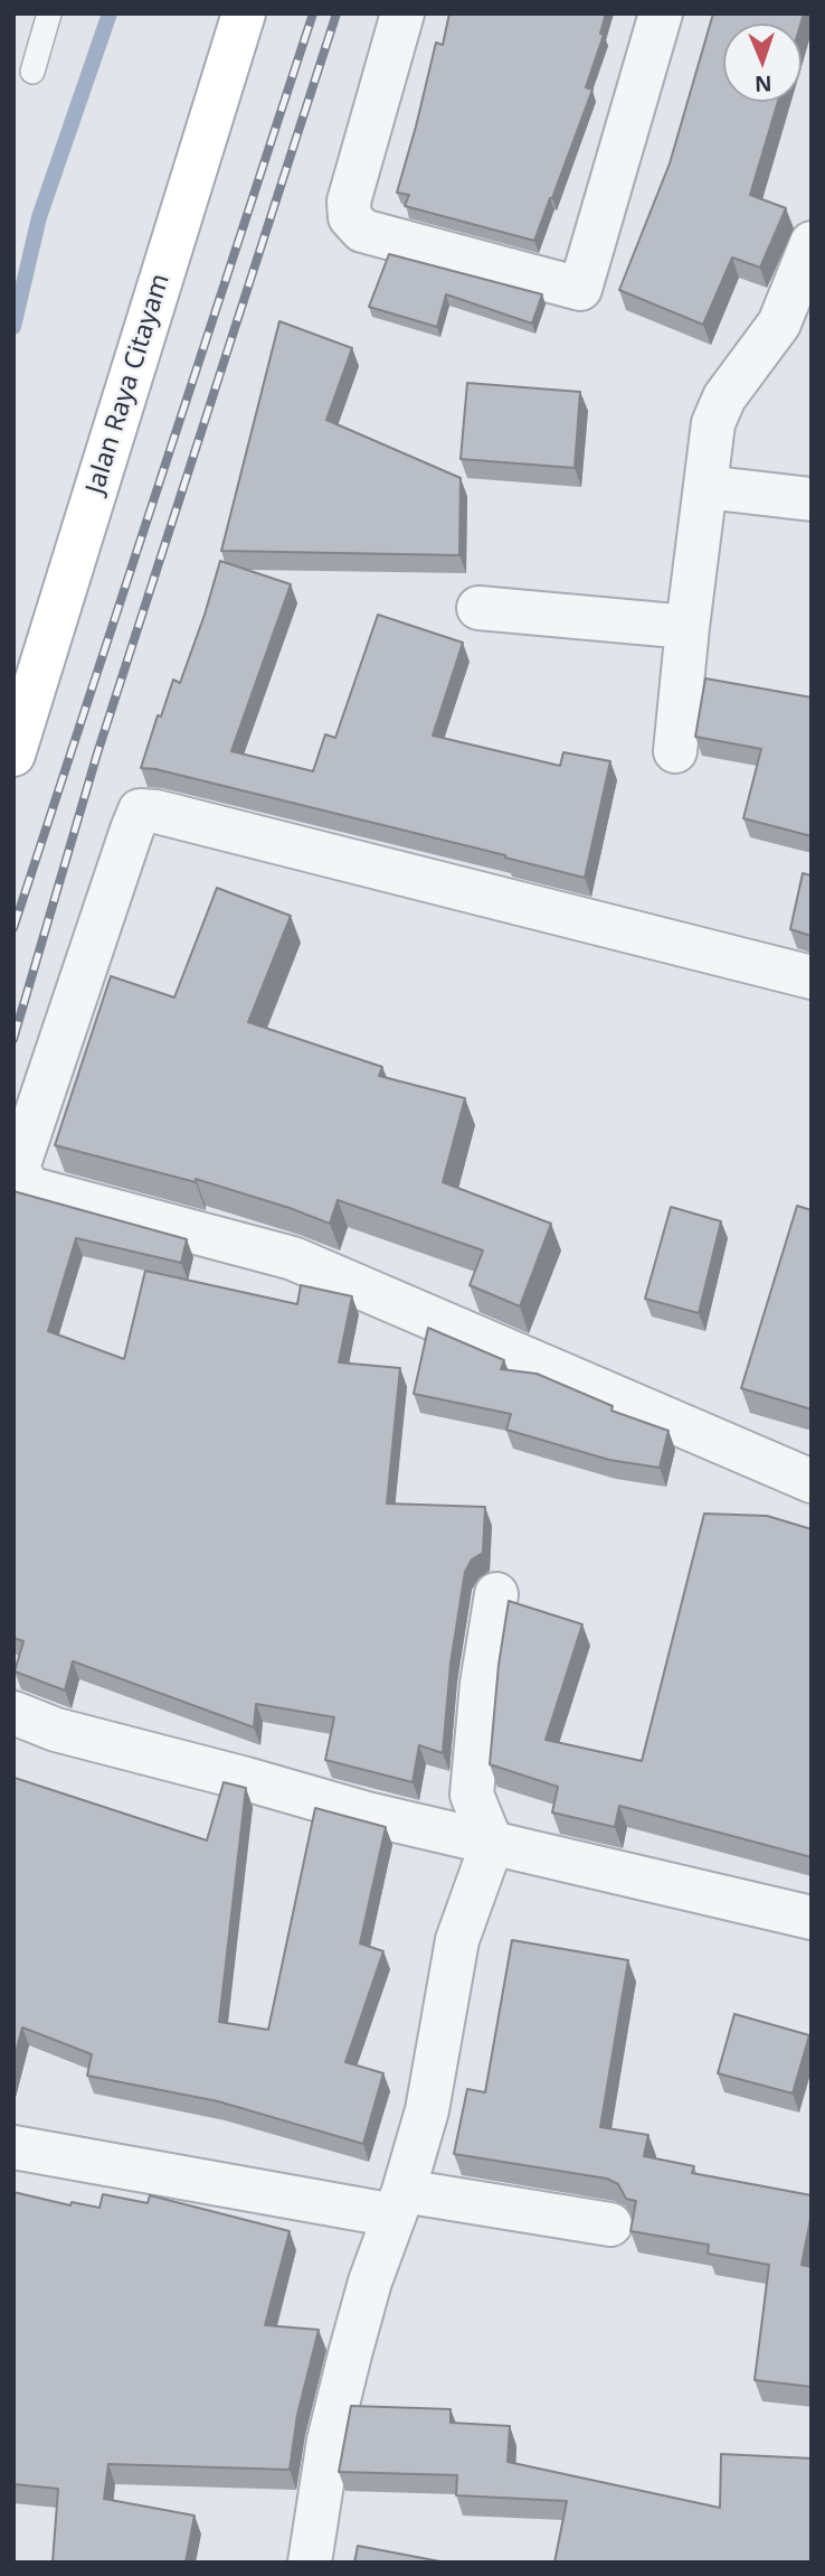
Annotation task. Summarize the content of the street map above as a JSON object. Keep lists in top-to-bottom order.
{
  "streets": {
    "main road": ["Jalan Raya Citayam"]
  },
  "north": "bottom"
}
